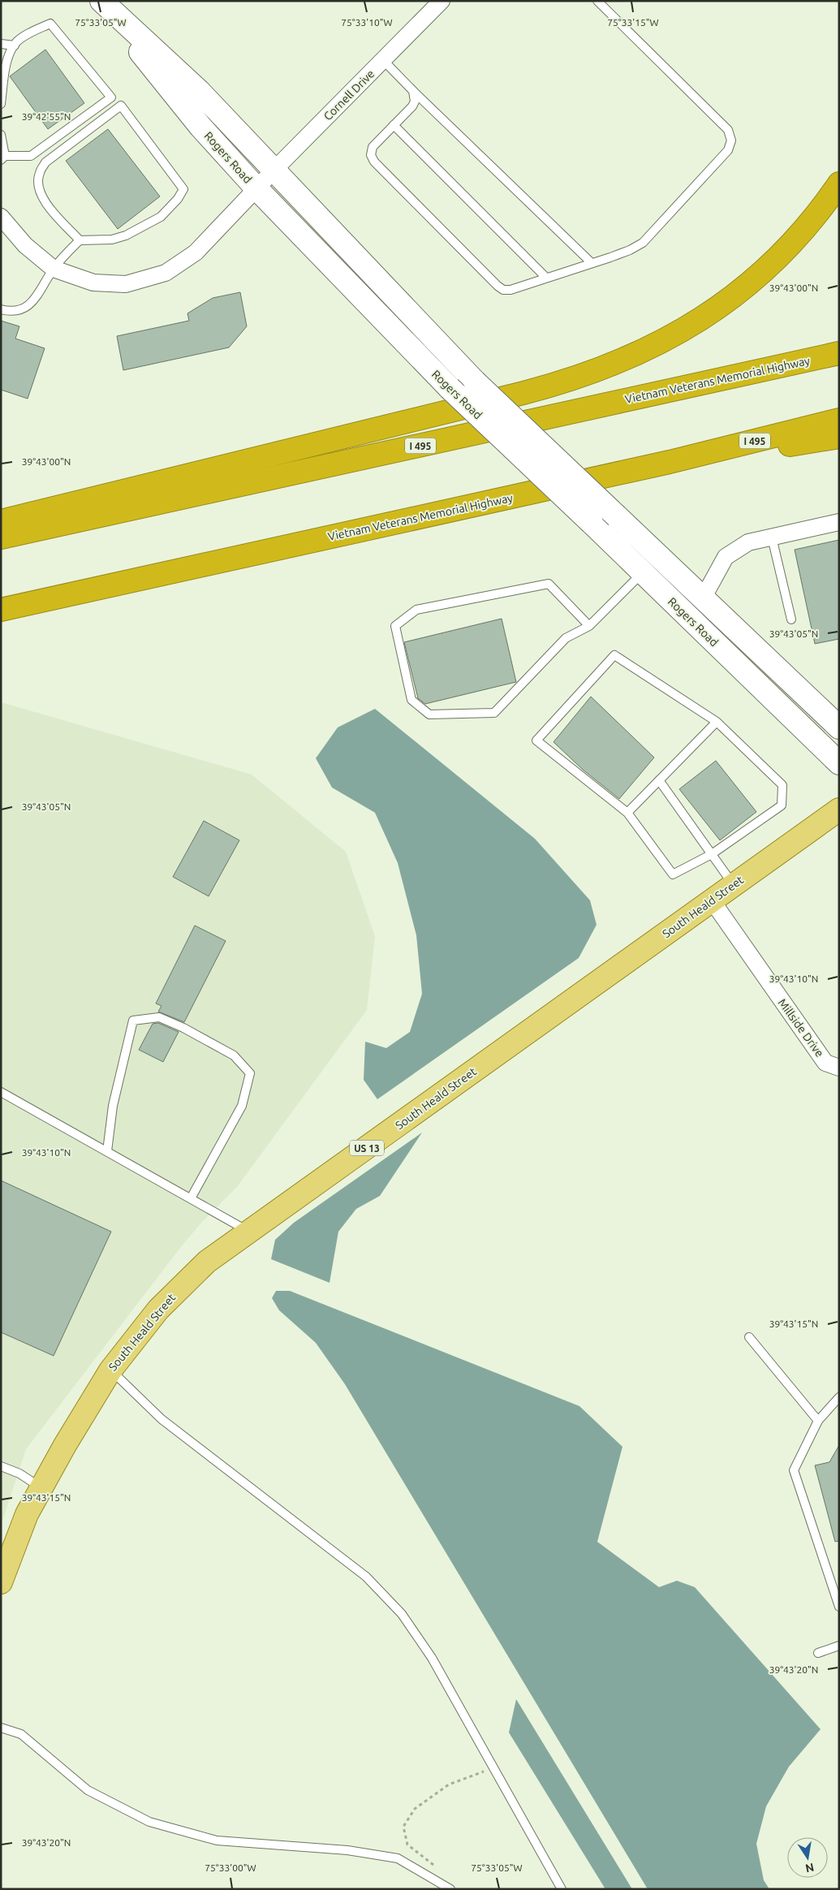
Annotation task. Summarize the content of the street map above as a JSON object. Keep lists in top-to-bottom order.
{
  "streets": {
    "highway": ["Vietnam Veterans Memorial Highway", "I 495"],
    "main road": ["South Heald Street", "US 13"],
    "street": ["Cornell Drive", "Rogers Road", "Millside Drive"]
  },
  "crossings": [
    ["Cornell Drive", "Rogers Road"],
    ["South Heald Street", "Millside Drive"]
  ],
  "north": "bottom",
  "coordinates": [
    "75°33'05\"W",
    "75°33'10\"W",
    "75°33'15\"W",
    "39°42'55\"N",
    "39°43'00\"N",
    "39°43'05\"N",
    "39°43'10\"N",
    "39°43'15\"N",
    "39°43'20\"N",
    "75°33'00\"W"
  ]
}
